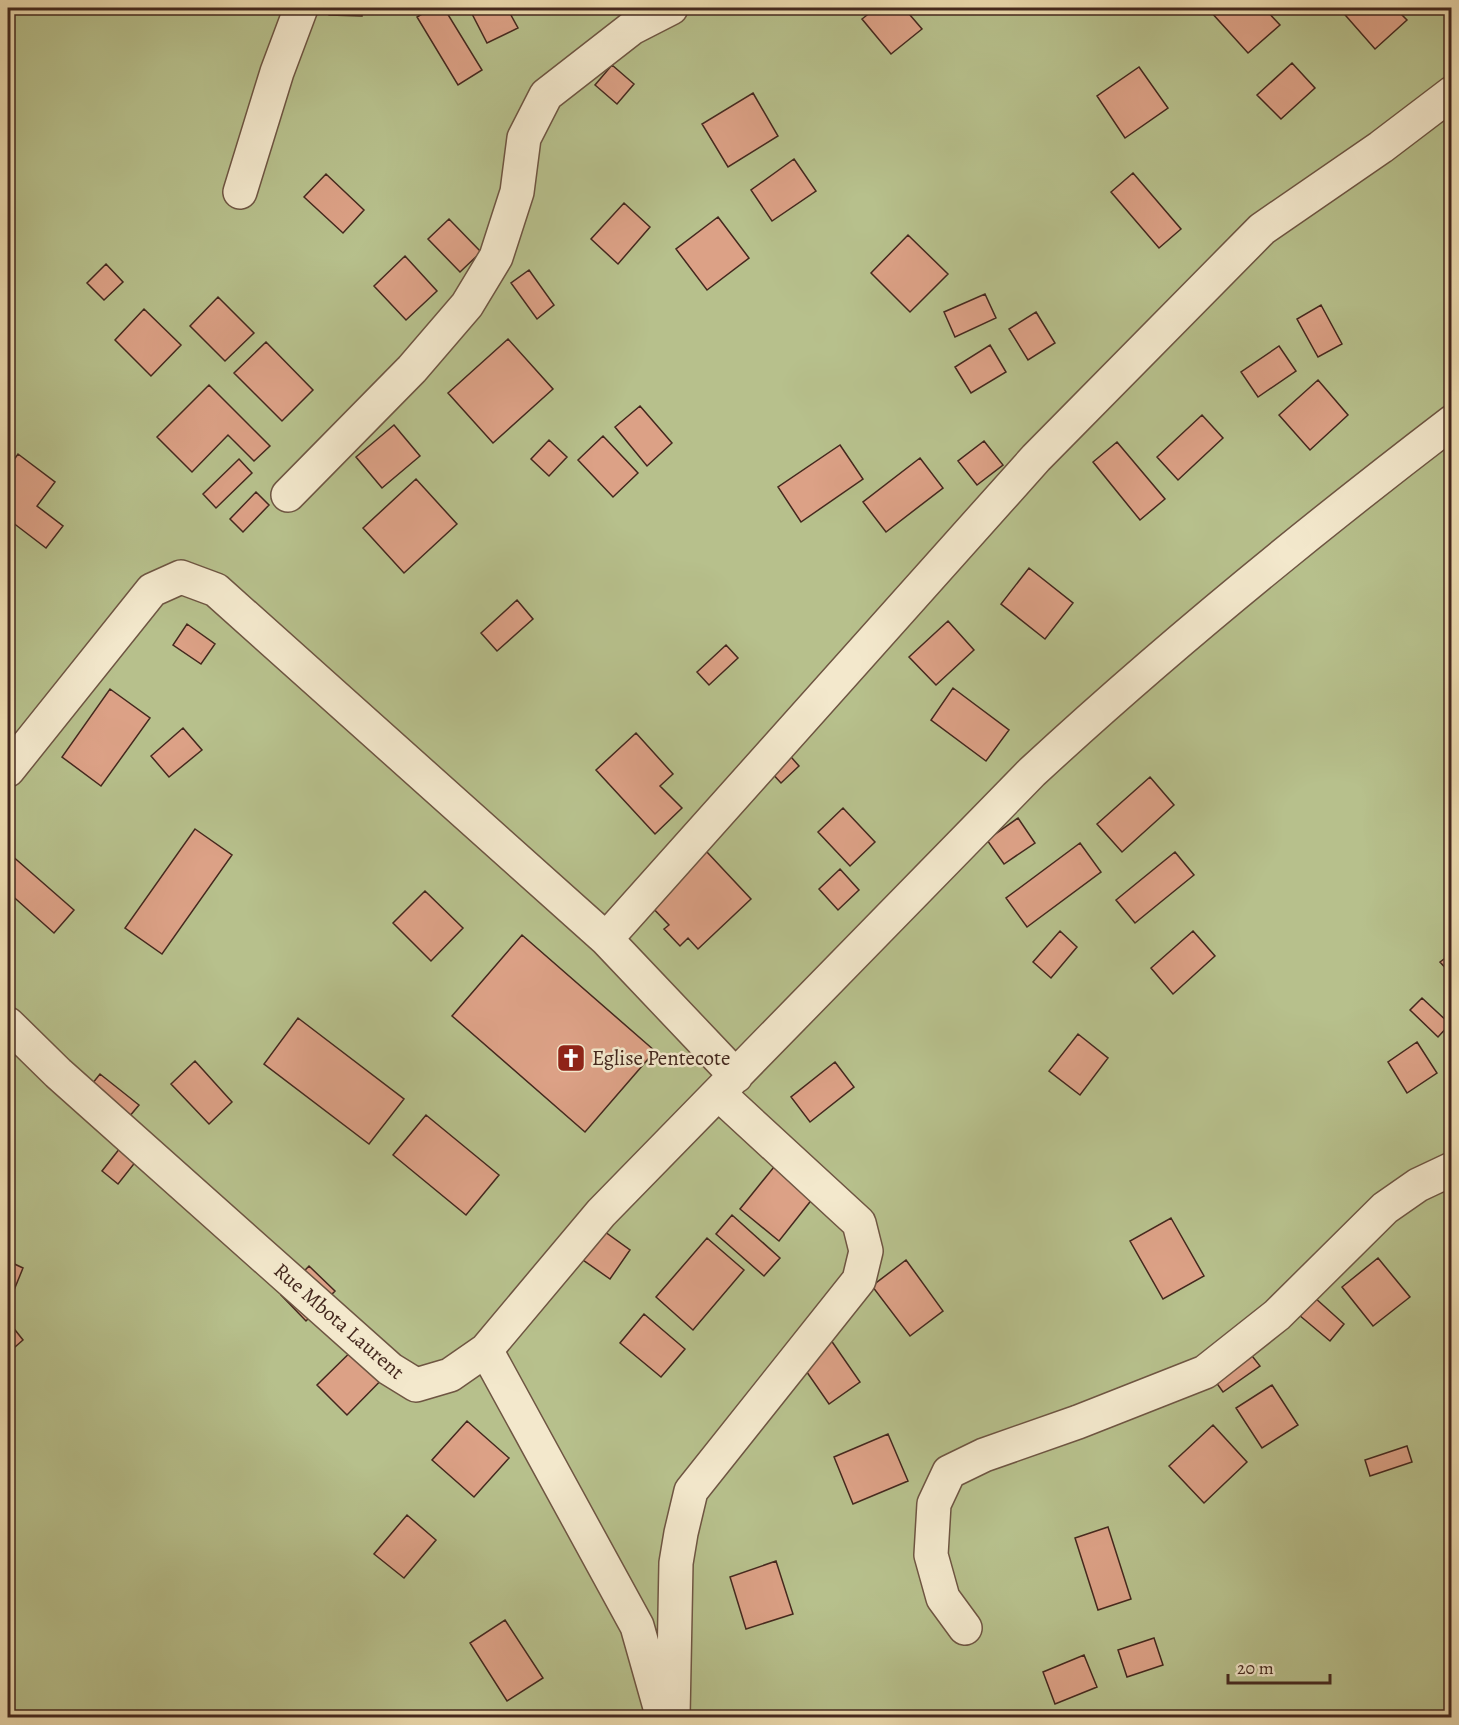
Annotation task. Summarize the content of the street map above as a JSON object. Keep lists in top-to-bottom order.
{
  "streets": {
    "street": ["Rue Mbota Laurent"]
  },
  "places": {
    "church": ["Eglise Pentecote"]
  },
  "scale_bar": "20 m"
}
